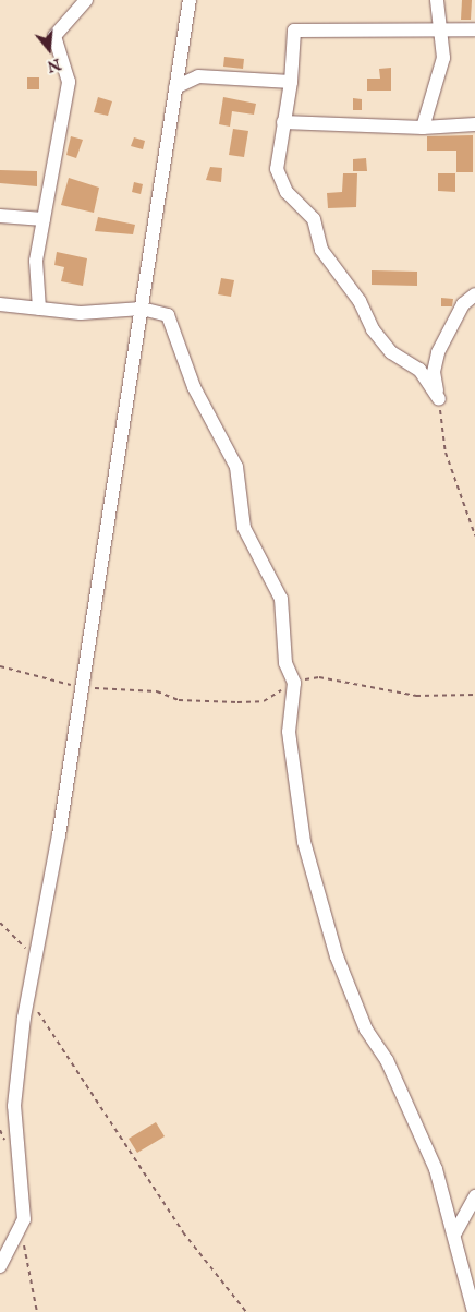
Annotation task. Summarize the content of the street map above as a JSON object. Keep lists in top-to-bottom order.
{
  "north": "bottom"
}
